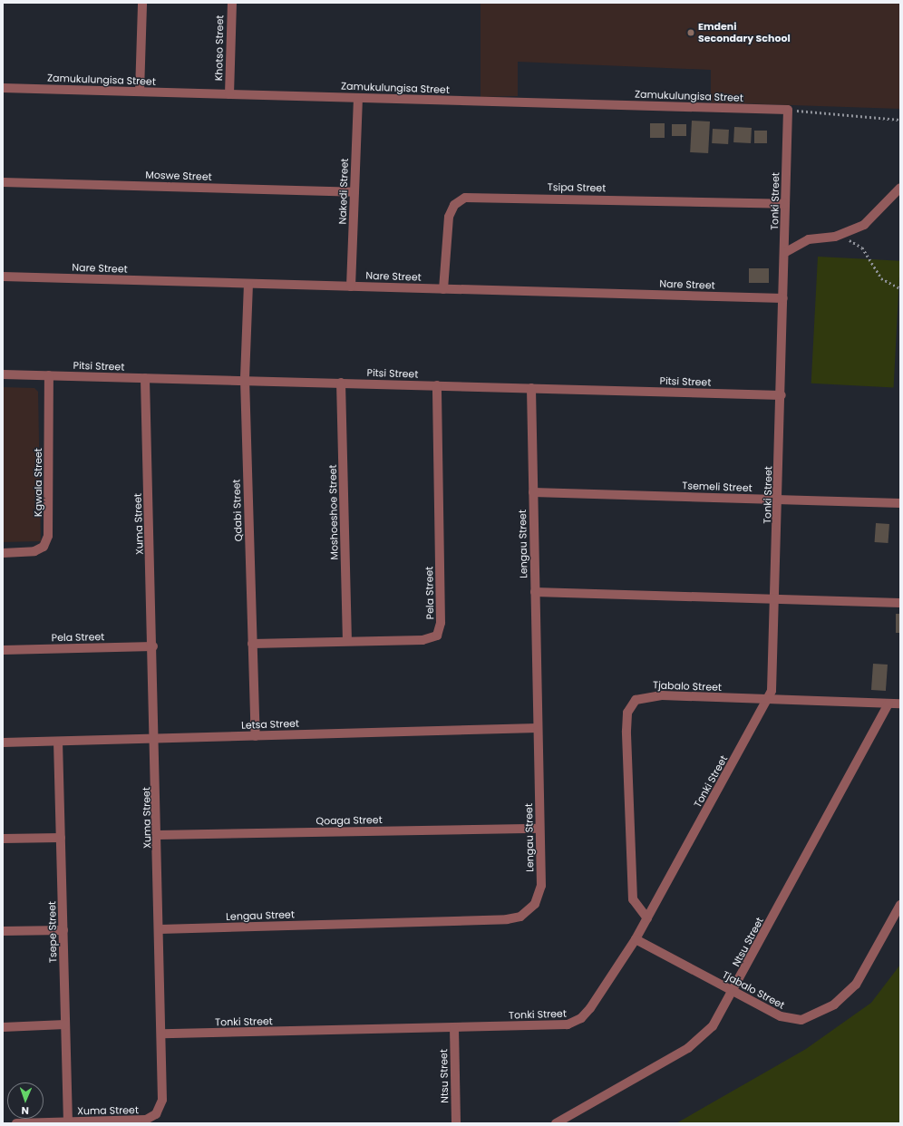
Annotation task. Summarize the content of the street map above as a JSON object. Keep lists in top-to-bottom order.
{
  "streets": {
    "street": [
      "Khotso Street",
      "Zamukulungisa Street",
      "Moswe Street",
      "Tsipa Street",
      "Nakedi Street",
      "Tonki Street",
      "Nare Street",
      "Pitsi Street",
      "Kgwala Street",
      "Tsemeli Street",
      "Qdabi Street",
      "Moshoeshoe Street",
      "Xuma Street",
      "Lengau Street",
      "Pela Street",
      "Tjabalo Street",
      "Letsa Street",
      "Qoaga Street",
      "Tsepe Street",
      "Ntsu Street"
    ]
  },
  "crossings": [
    ["Khotso Street", "Zamukulungisa Street"],
    ["Zamukulungisa Street", "Nakedi Street"],
    ["Zamukulungisa Street", "Tonki Street"],
    ["Moswe Street", "Nakedi Street"],
    ["Tsipa Street", "Tonki Street"],
    ["Tsipa Street", "Nare Street"],
    ["Nakedi Street", "Nare Street"],
    ["Tonki Street", "Nare Street"],
    ["Tonki Street", "Pitsi Street"],
    ["Tonki Street", "Tsemeli Street"],
    ["Tonki Street", "Xuma Street"],
    ["Tonki Street", "Tjabalo Street"],
    ["Tonki Street", "Ntsu Street"],
    ["Nare Street", "Qdabi Street"],
    ["Pitsi Street", "Kgwala Street"],
    ["Pitsi Street", "Qdabi Street"],
    ["Pitsi Street", "Moshoeshoe Street"],
    ["Pitsi Street", "Xuma Street"],
    ["Pitsi Street", "Lengau Street"],
    ["Pitsi Street", "Pela Street"],
    ["Tsemeli Street", "Lengau Street"],
    ["Qdabi Street", "Pela Street"],
    ["Qdabi Street", "Letsa Street"],
    ["Moshoeshoe Street", "Pela Street"],
    ["Xuma Street", "Lengau Street"],
    ["Xuma Street", "Pela Street"],
    ["Xuma Street", "Letsa Street"],
    ["Xuma Street", "Qoaga Street"],
    ["Xuma Street", "Tsepe Street"],
    ["Lengau Street", "Letsa Street"],
    ["Lengau Street", "Qoaga Street"],
    ["Tjabalo Street", "Ntsu Street"],
    ["Letsa Street", "Tsepe Street"]
  ],
  "places": ["Emdeni Secondary School"],
  "north": "bottom"
}
